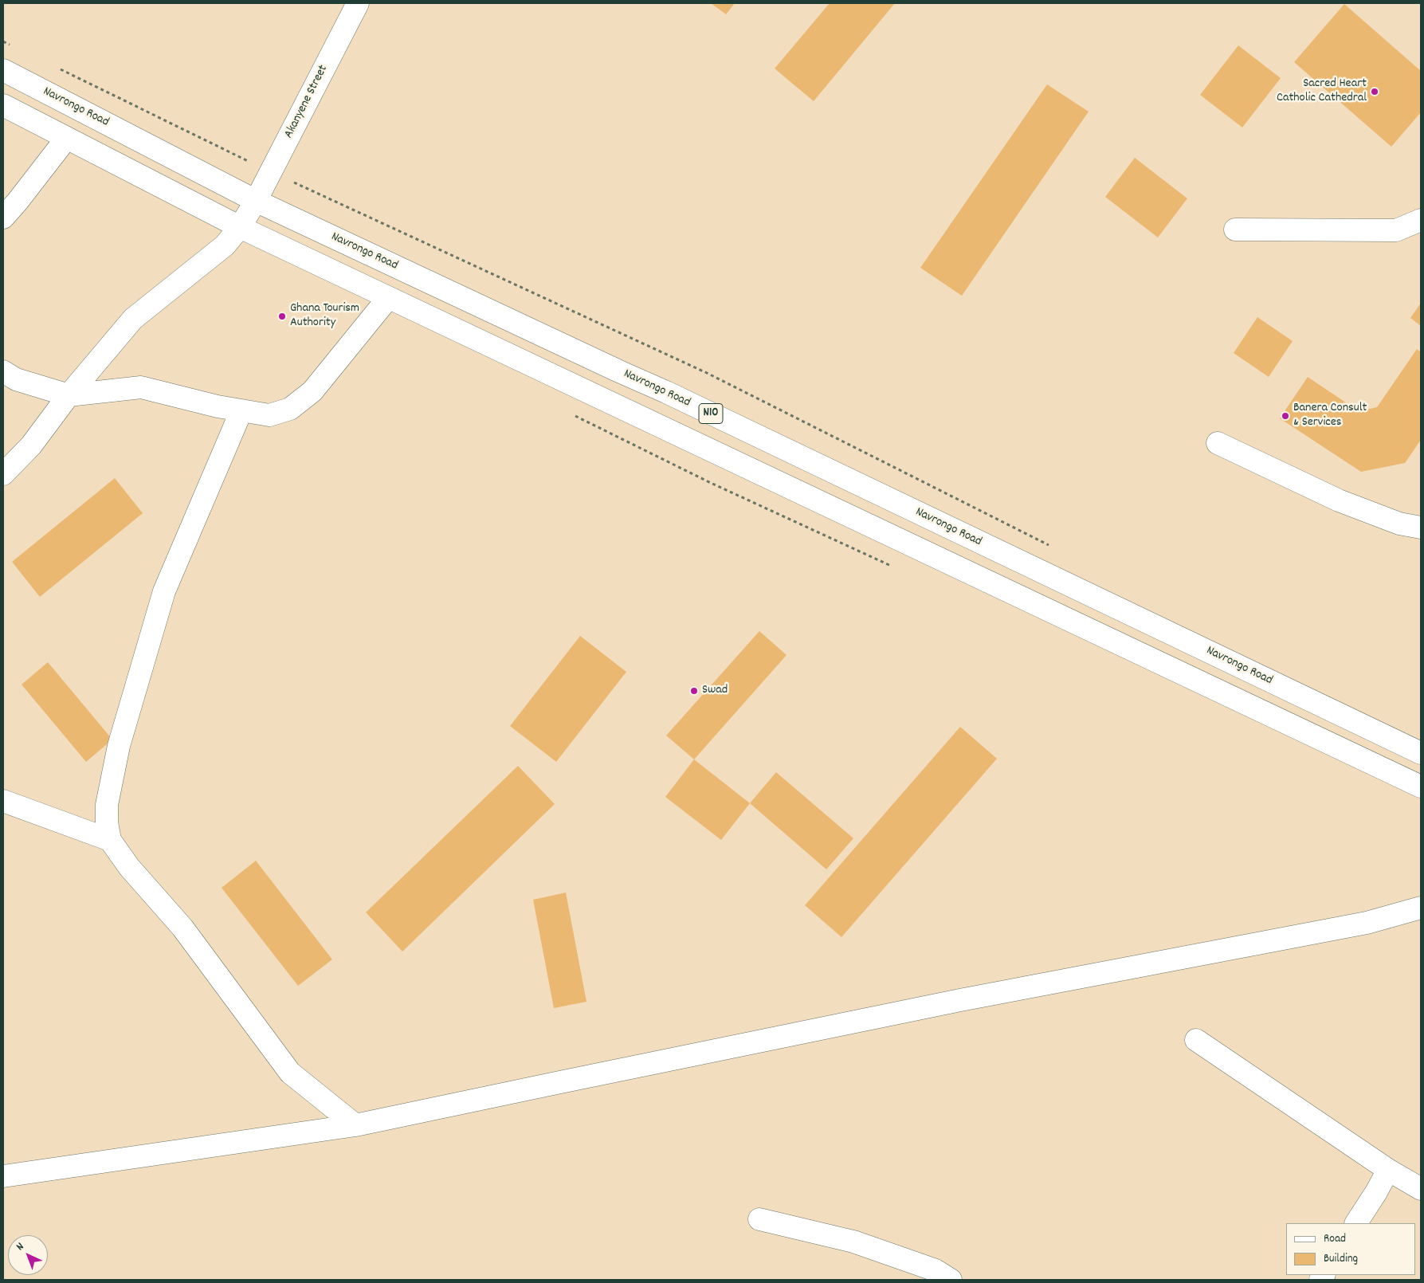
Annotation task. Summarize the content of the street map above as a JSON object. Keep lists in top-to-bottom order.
{
  "streets": {
    "main road": ["Akanyene Street", "Navrongo Road", "N10"]
  },
  "crossings": [
    ["Akanyene Street", "Navrongo Road"]
  ],
  "places": [
    "Sacred Heart Catholic Cathedral",
    "Ghana Tourism Authority",
    "Banera Consult & Services",
    "Swad"
  ],
  "legend": ["Road", "Building"],
  "north": "top left"
}
